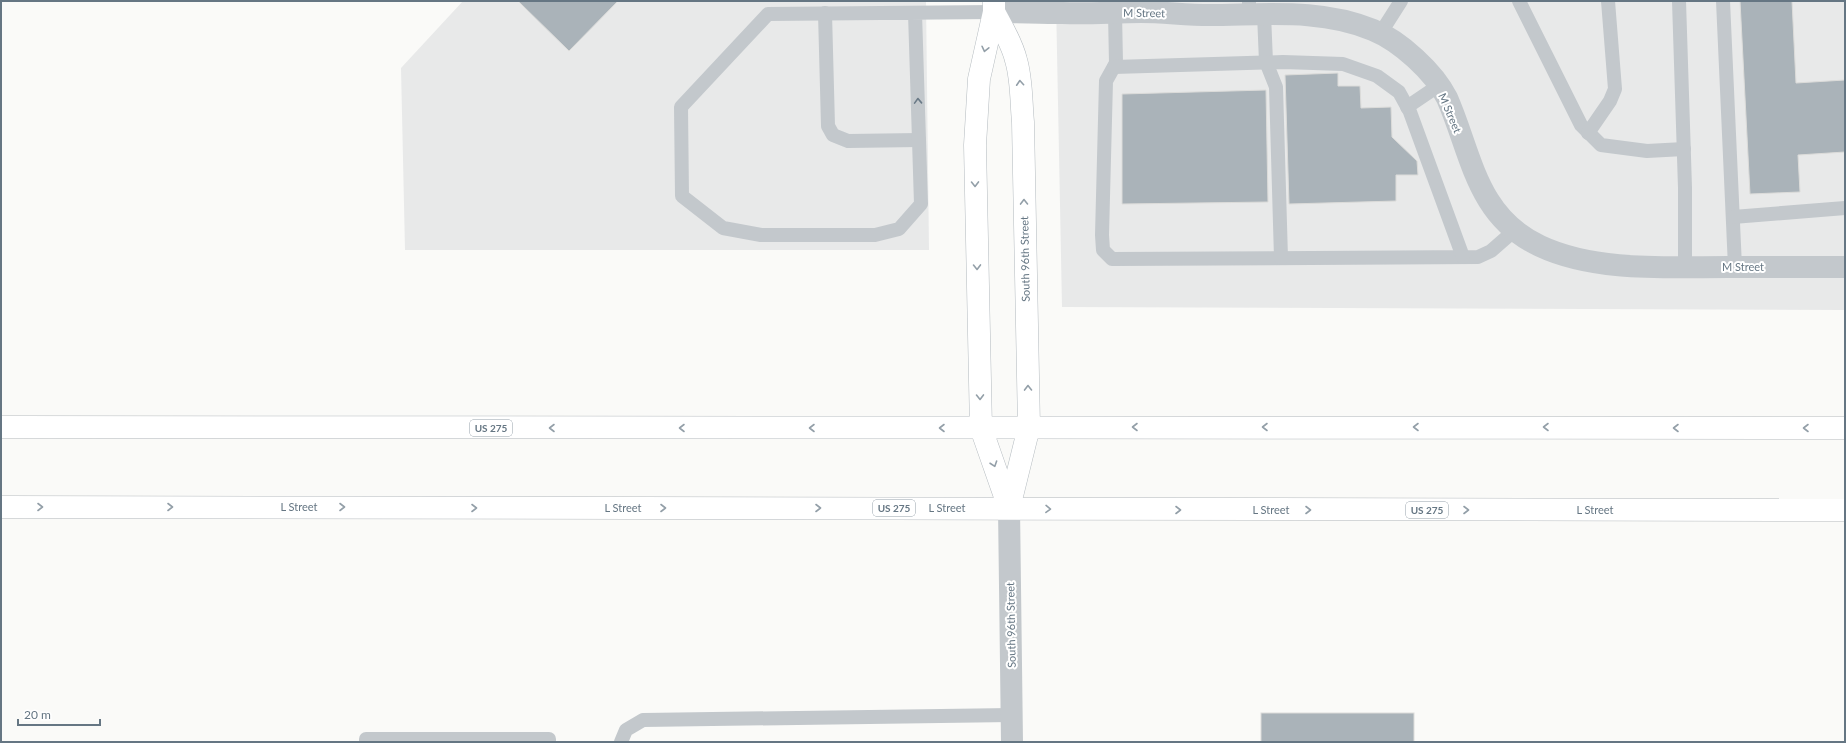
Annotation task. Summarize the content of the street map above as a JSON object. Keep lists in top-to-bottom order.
{
  "streets": {
    "main road": ["South 96th Street", "US 275", "L Street"],
    "street": ["M Street"]
  },
  "crossings": [
    ["M Street", "South 96th Street"],
    ["South 96th Street", "US 275"],
    ["South 96th Street", "L Street"]
  ],
  "scale_bar": "20 m"
}
